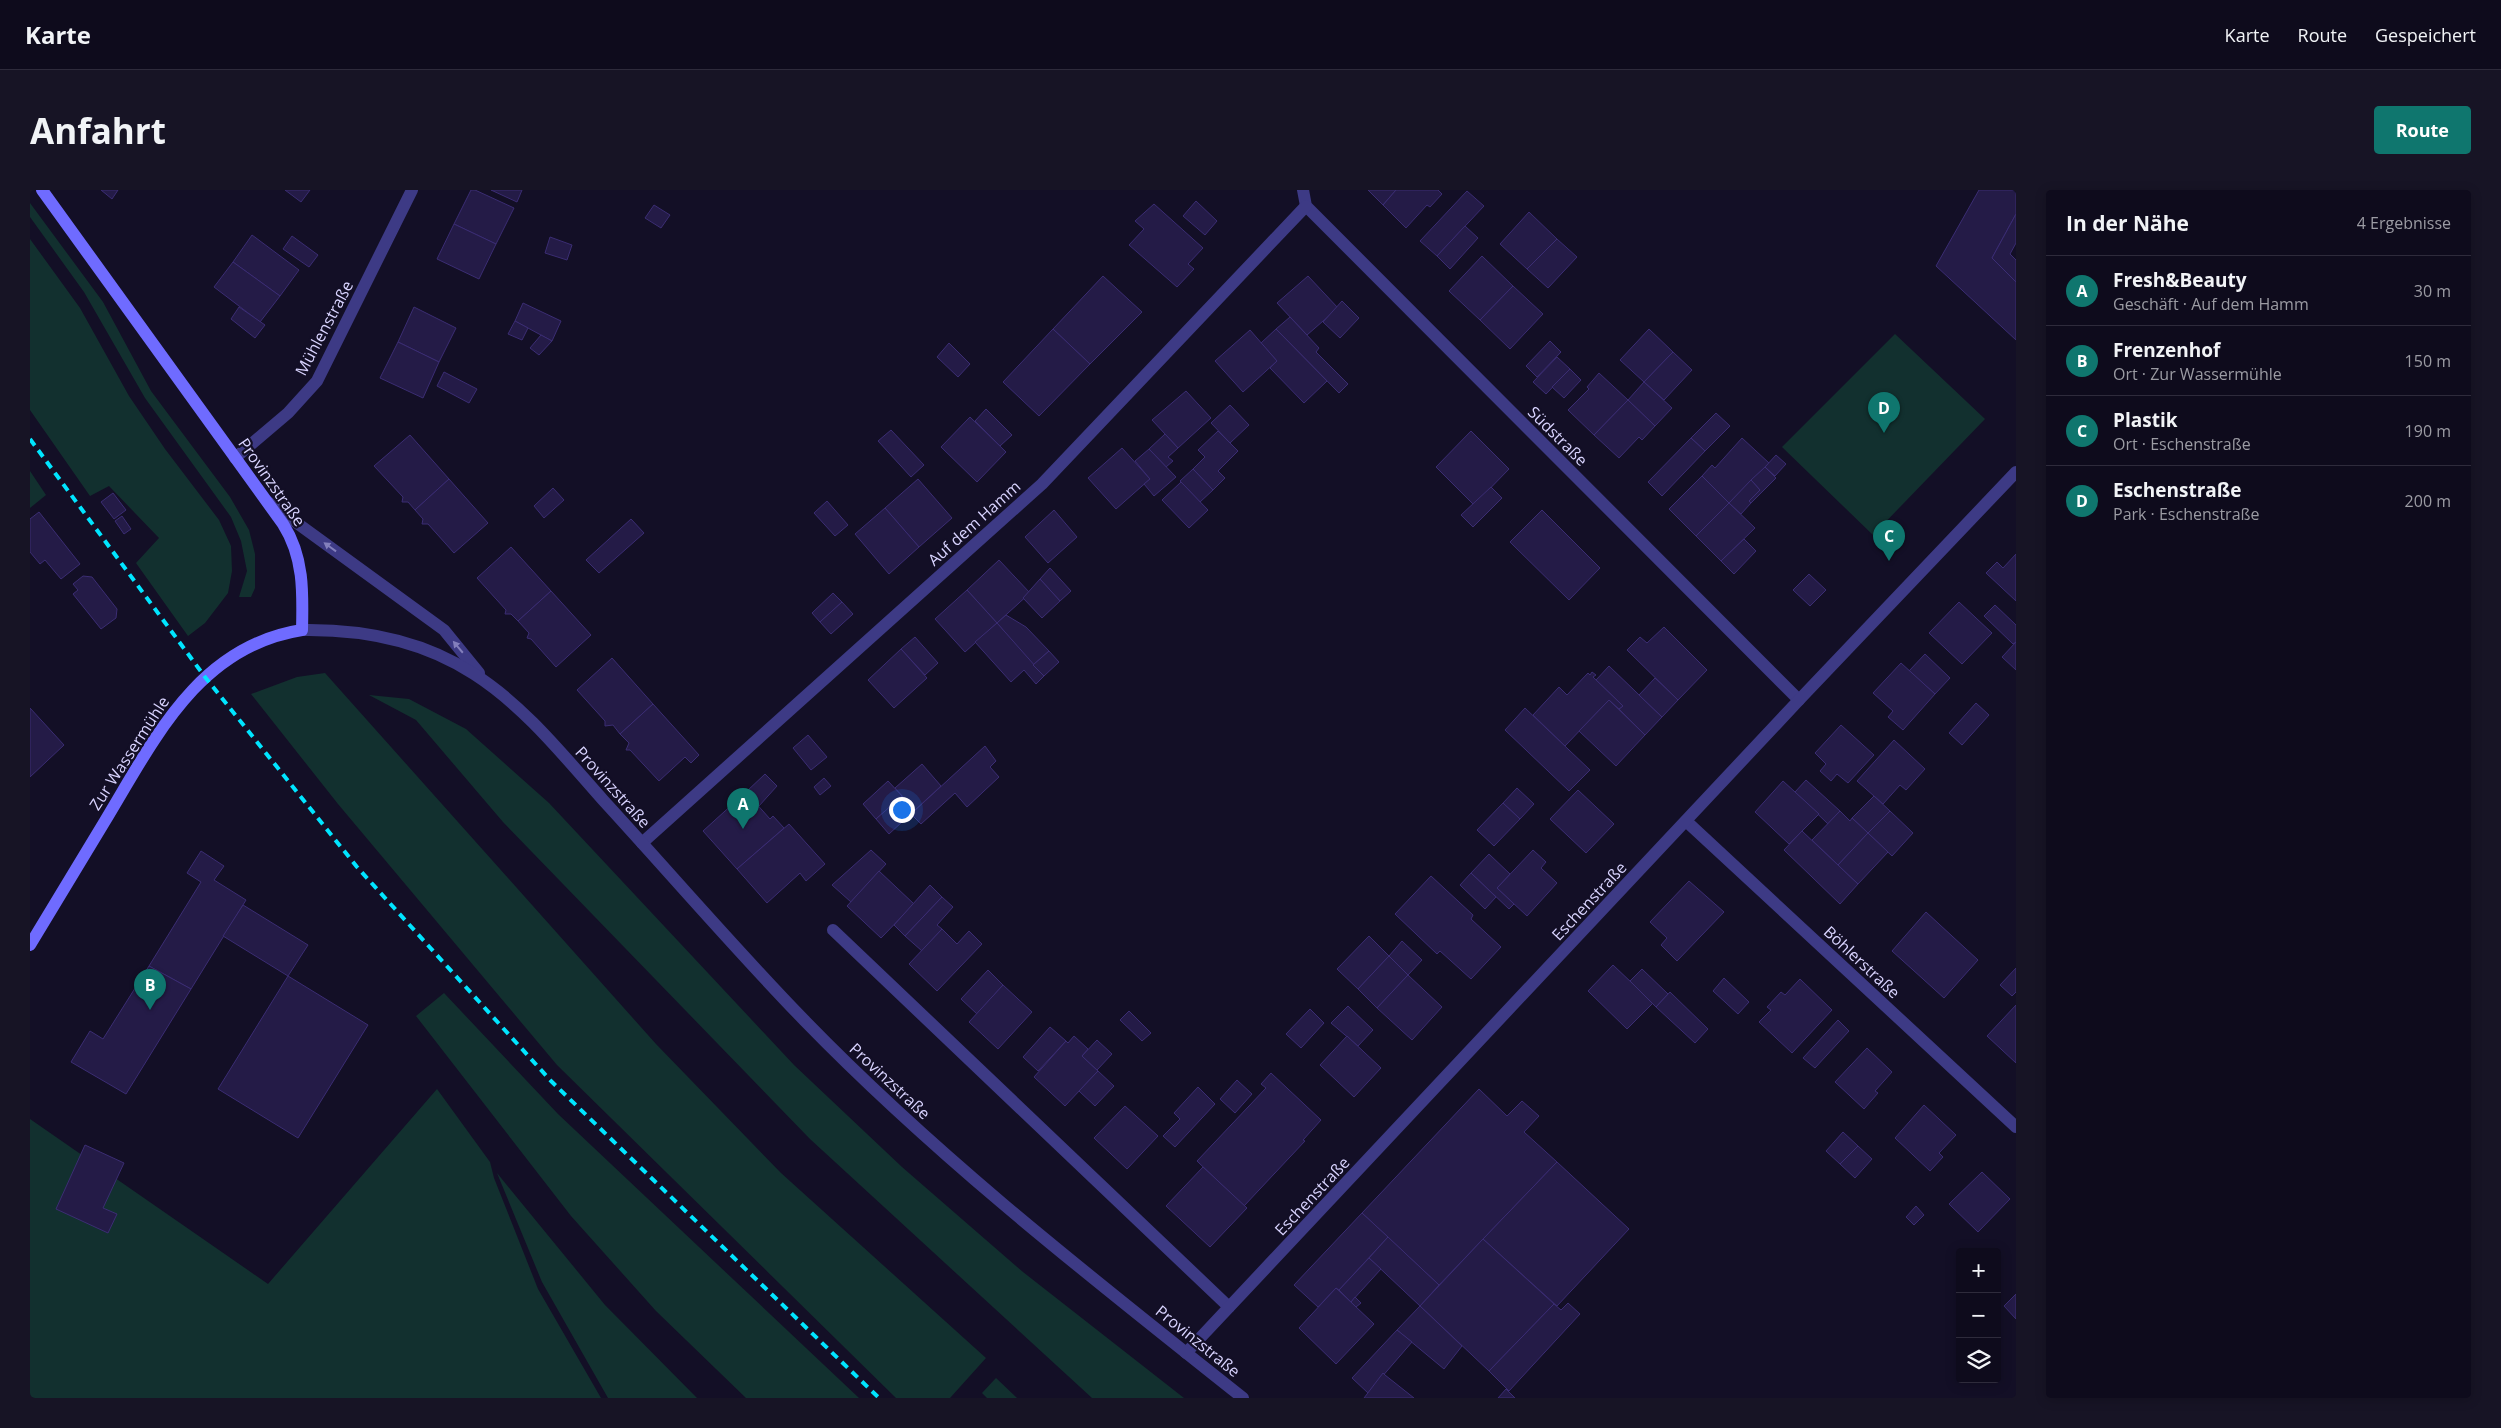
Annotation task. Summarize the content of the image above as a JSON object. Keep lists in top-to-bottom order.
{
  "streets": {
    "main road": ["Provinzstraße", "Zur Wassermühle"],
    "street": [
      "Mühlenstraße",
      "Südstraße",
      "Auf dem Hamm",
      "Eschenstraße",
      "Böhlerstraße"
    ]
  },
  "crossings": [
    ["Mühlenstraße", "Provinzstraße"],
    ["Südstraße", "Auf dem Hamm"],
    ["Südstraße", "Eschenstraße"],
    ["Provinzstraße", "Auf dem Hamm"],
    ["Provinzstraße", "Zur Wassermühle"],
    ["Provinzstraße", "Eschenstraße"],
    ["Eschenstraße", "Böhlerstraße"]
  ],
  "page": {
    "header": "Karte",
    "nav": ["Karte", "Route", "Gespeichert"],
    "buttons": "Route",
    "title": "Anfahrt",
    "heading": ["In der Nähe", "4 Ergebnisse"],
    "list": [
      {
        "mark": "A",
        "name": "Fresh&Beauty",
        "note": "Geschäft · Auf dem Hamm",
        "value": "30 m"
      },
      {
        "mark": "B",
        "name": "Frenzenhof",
        "note": "Ort · Zur Wassermühle",
        "value": "150 m"
      },
      {
        "mark": "C",
        "name": "Plastik",
        "note": "Ort · Eschenstraße",
        "value": "190 m"
      },
      {
        "mark": "D",
        "name": "Eschenstraße",
        "note": "Park · Eschenstraße",
        "value": "200 m"
      }
    ],
    "pins": [
      "D",
      "C",
      "A",
      "B"
    ],
    "map_buttons": ["+", "−"]
  }
}
